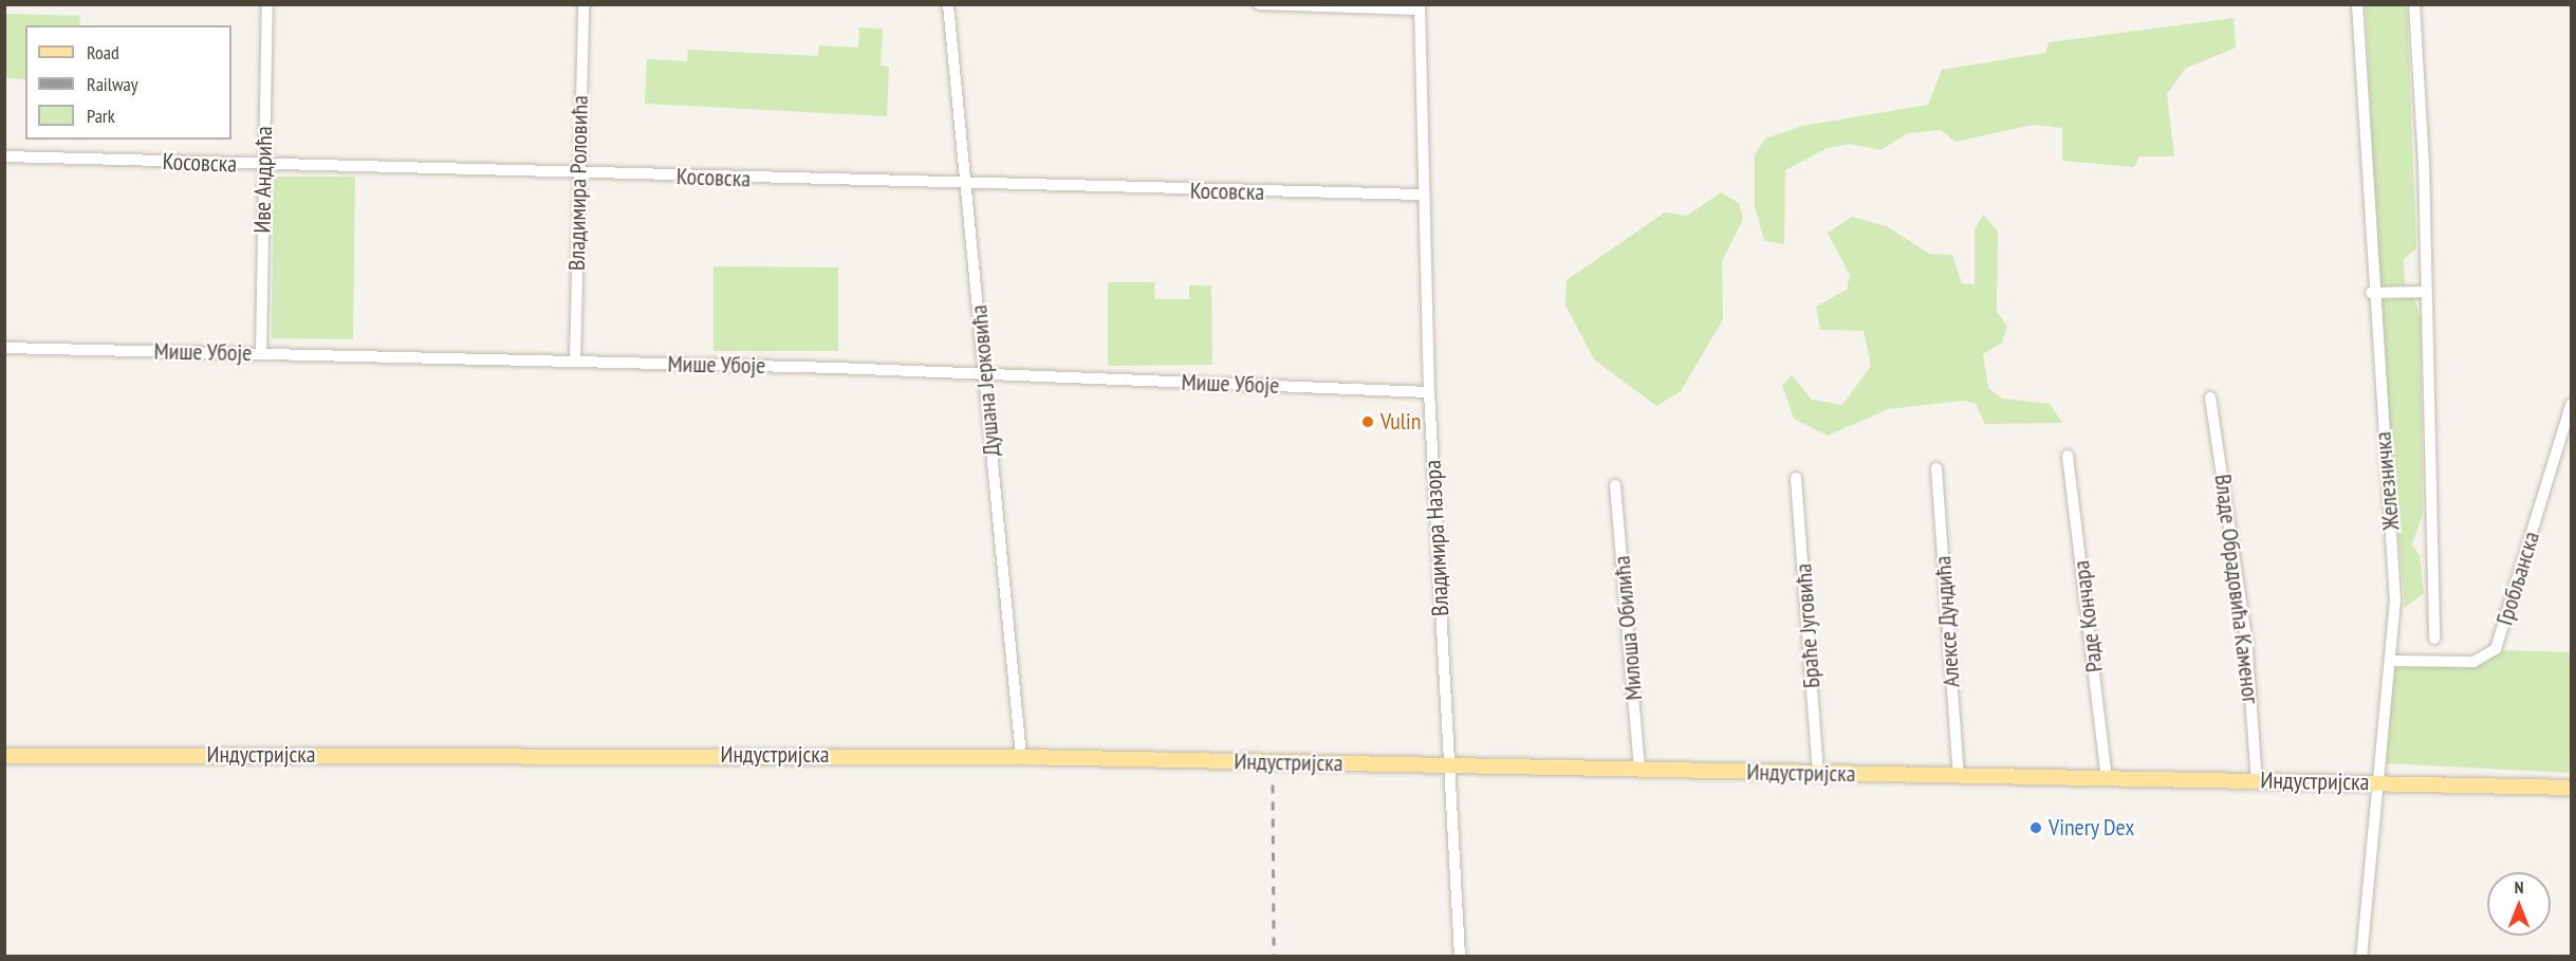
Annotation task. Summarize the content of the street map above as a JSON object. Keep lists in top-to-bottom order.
{
  "streets": {
    "main road": ["Индустријска"],
    "street": [
      "Косовска",
      "Иве Андрића",
      "Владимира Роловића",
      "Мише Убоје",
      "Душана Јерковића",
      "Железничка",
      "Владимира Назора",
      "Гробљанска",
      "Владе Обрадовића Каменог",
      "Раде Кончара",
      "Алексе Дундића",
      "Браће Југовића",
      "Милоша Обилића"
    ]
  },
  "crossings": [
    ["Косовска", "Иве Андрића"],
    ["Косовска", "Владимира Роловића"],
    ["Косовска", "Душана Јерковића"],
    ["Косовска", "Владимира Назора"],
    ["Иве Андрића", "Мише Убоје"],
    ["Владимира Роловића", "Мише Убоје"],
    ["Мише Убоје", "Душана Јерковића"],
    ["Мише Убоје", "Владимира Назора"],
    ["Душана Јерковића", "Индустријска"],
    ["Железничка", "Гробљанска"],
    ["Железничка", "Индустријска"],
    ["Владимира Назора", "Индустријска"],
    ["Владе Обрадовића Каменог", "Индустријска"],
    ["Раде Кончара", "Индустријска"],
    ["Алексе Дундића", "Индустријска"],
    ["Браће Југовића", "Индустријска"],
    ["Милоша Обилића", "Индустријска"]
  ],
  "places": ["Vulin", "Vinery Dex"],
  "legend": ["Road", "Railway", "Park"],
  "north": "top"
}
